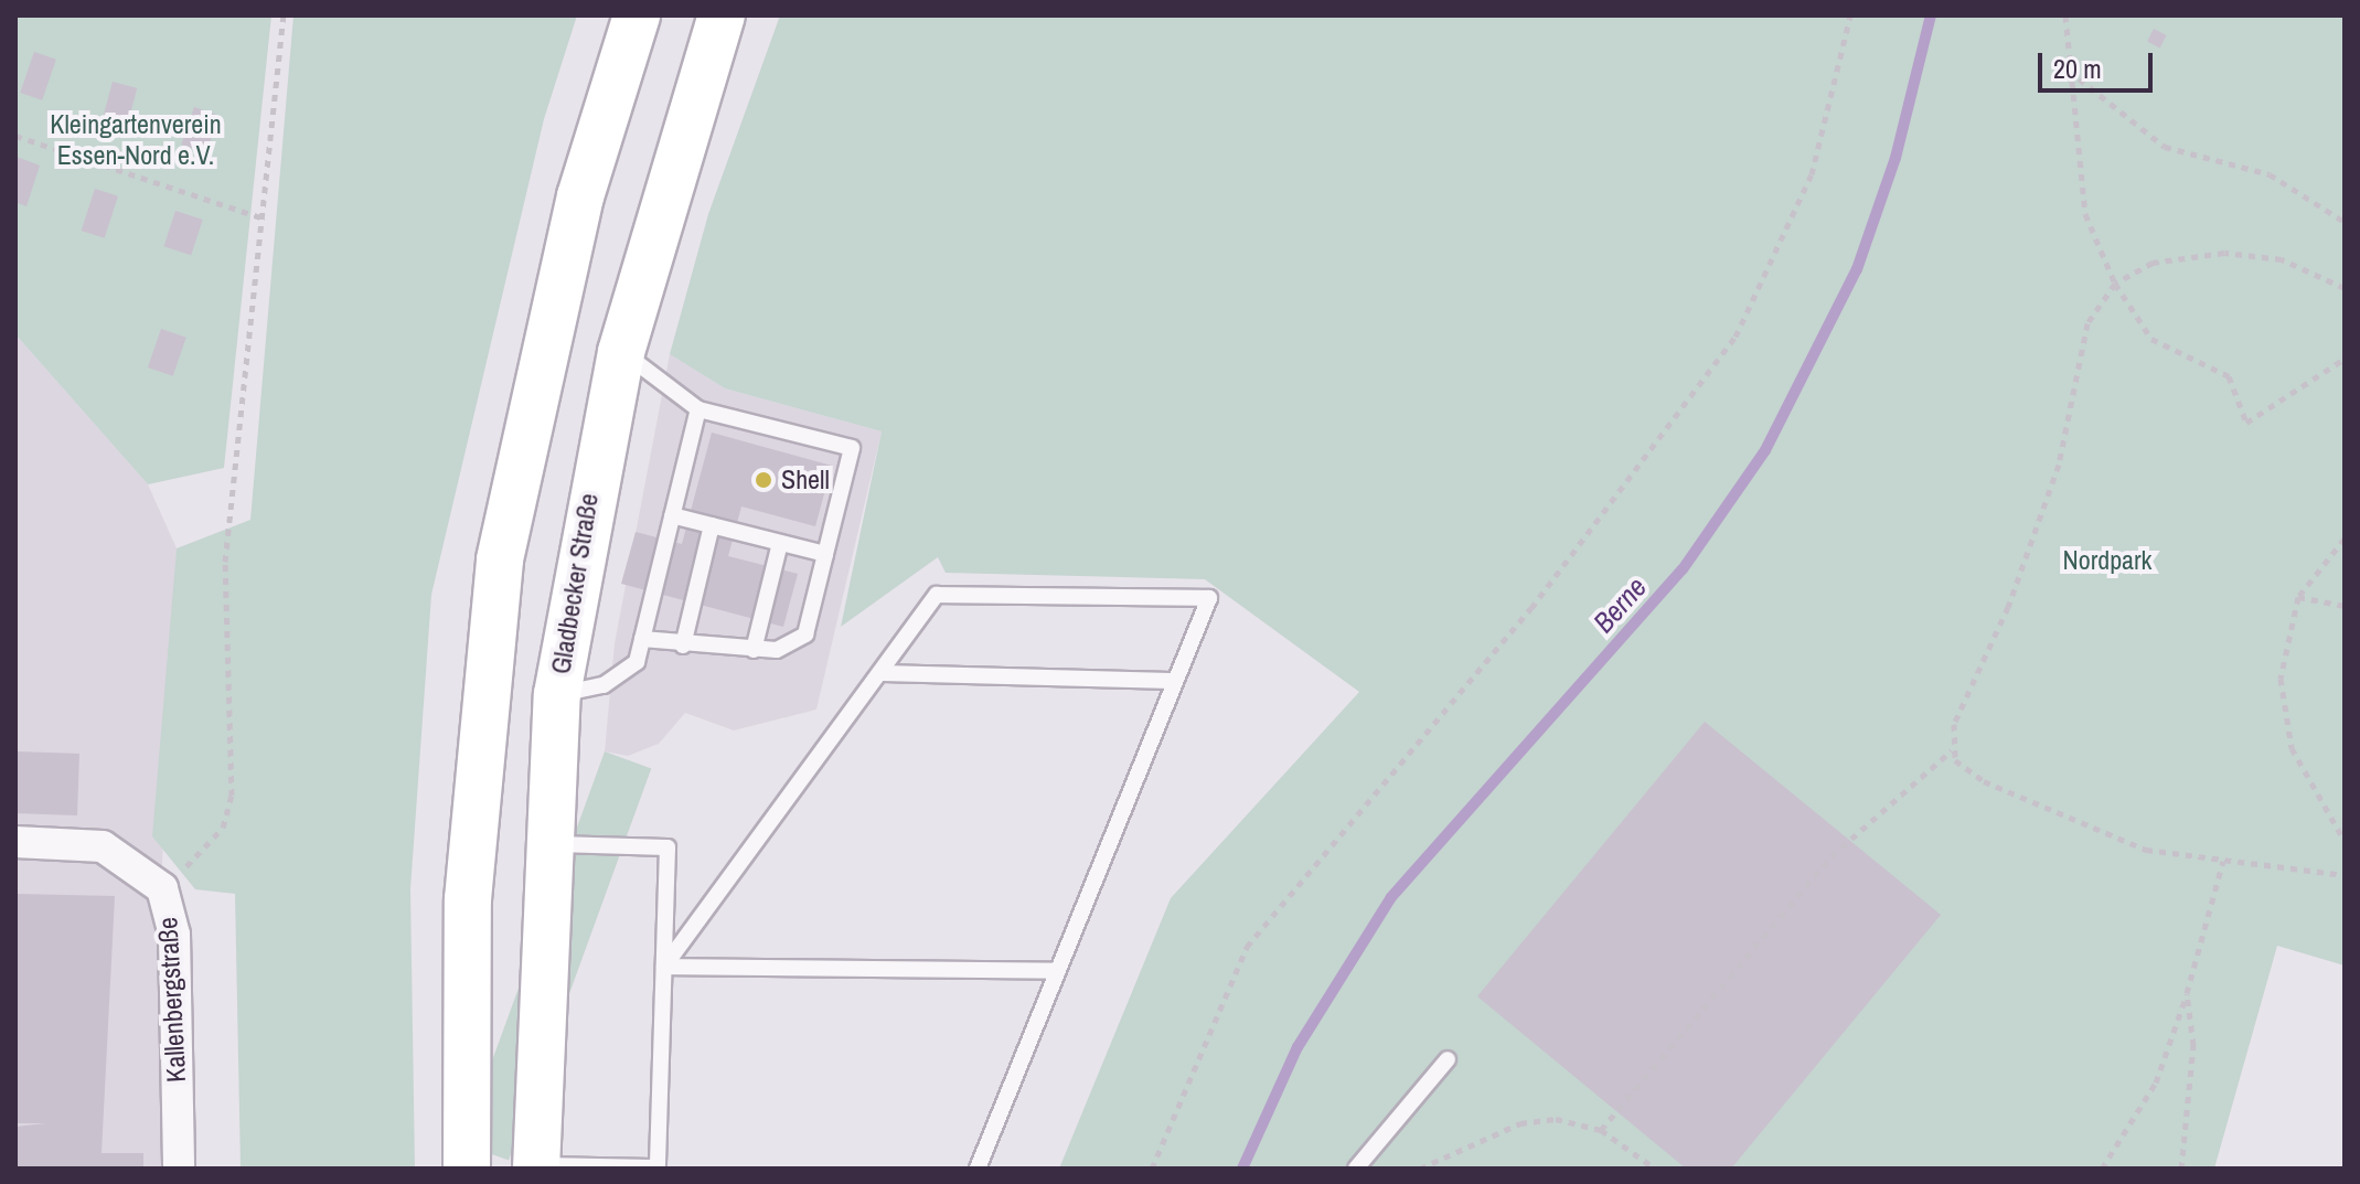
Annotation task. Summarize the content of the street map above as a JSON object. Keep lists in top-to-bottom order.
{
  "streets": {
    "main road": ["Gladbecker Straße"],
    "street": ["Kallenbergstraße"]
  },
  "water": ["Berne"],
  "parks": ["Kleingartenverein Essen-Nord e.V.", "Nordpark"],
  "places": ["Shell"],
  "scale_bar": "20 m"
}
